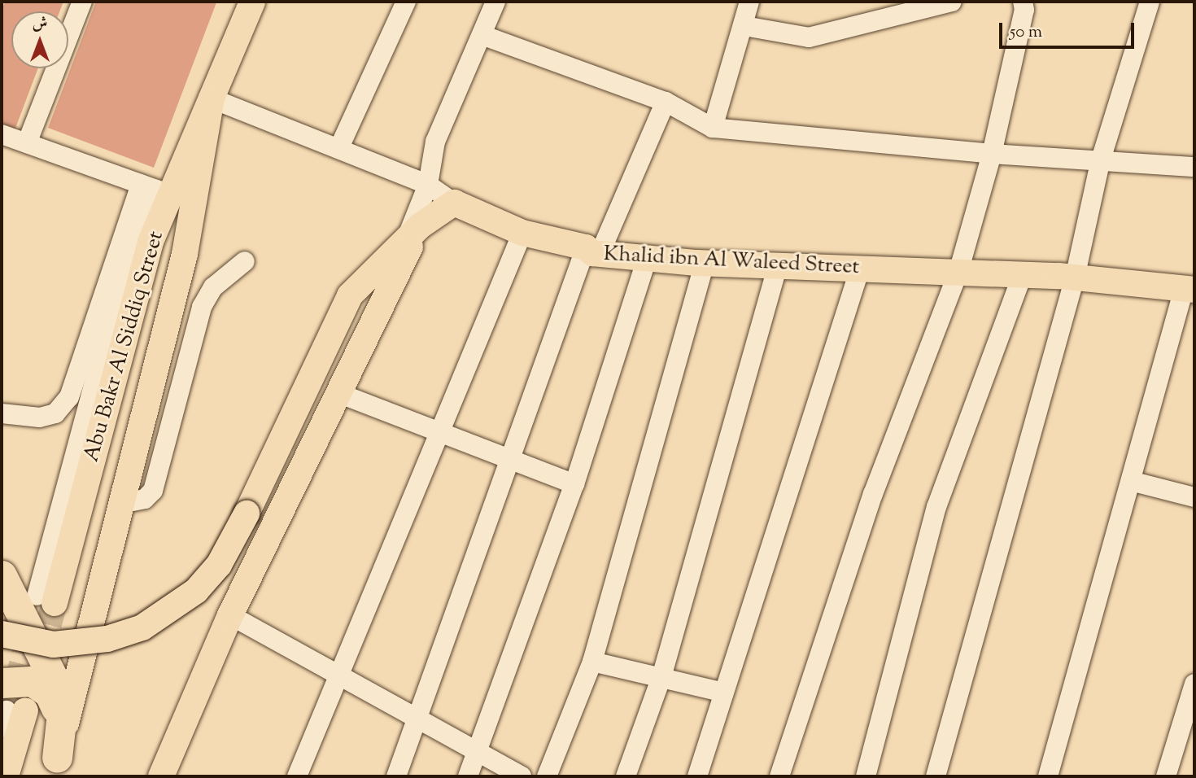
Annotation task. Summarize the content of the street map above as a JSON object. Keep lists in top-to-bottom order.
{
  "streets": {
    "main road": ["Khalid ibn Al Waleed Street", "Abu Bakr Al Siddiq Street"]
  },
  "scale_bar": "50 m",
  "north": "top"
}
